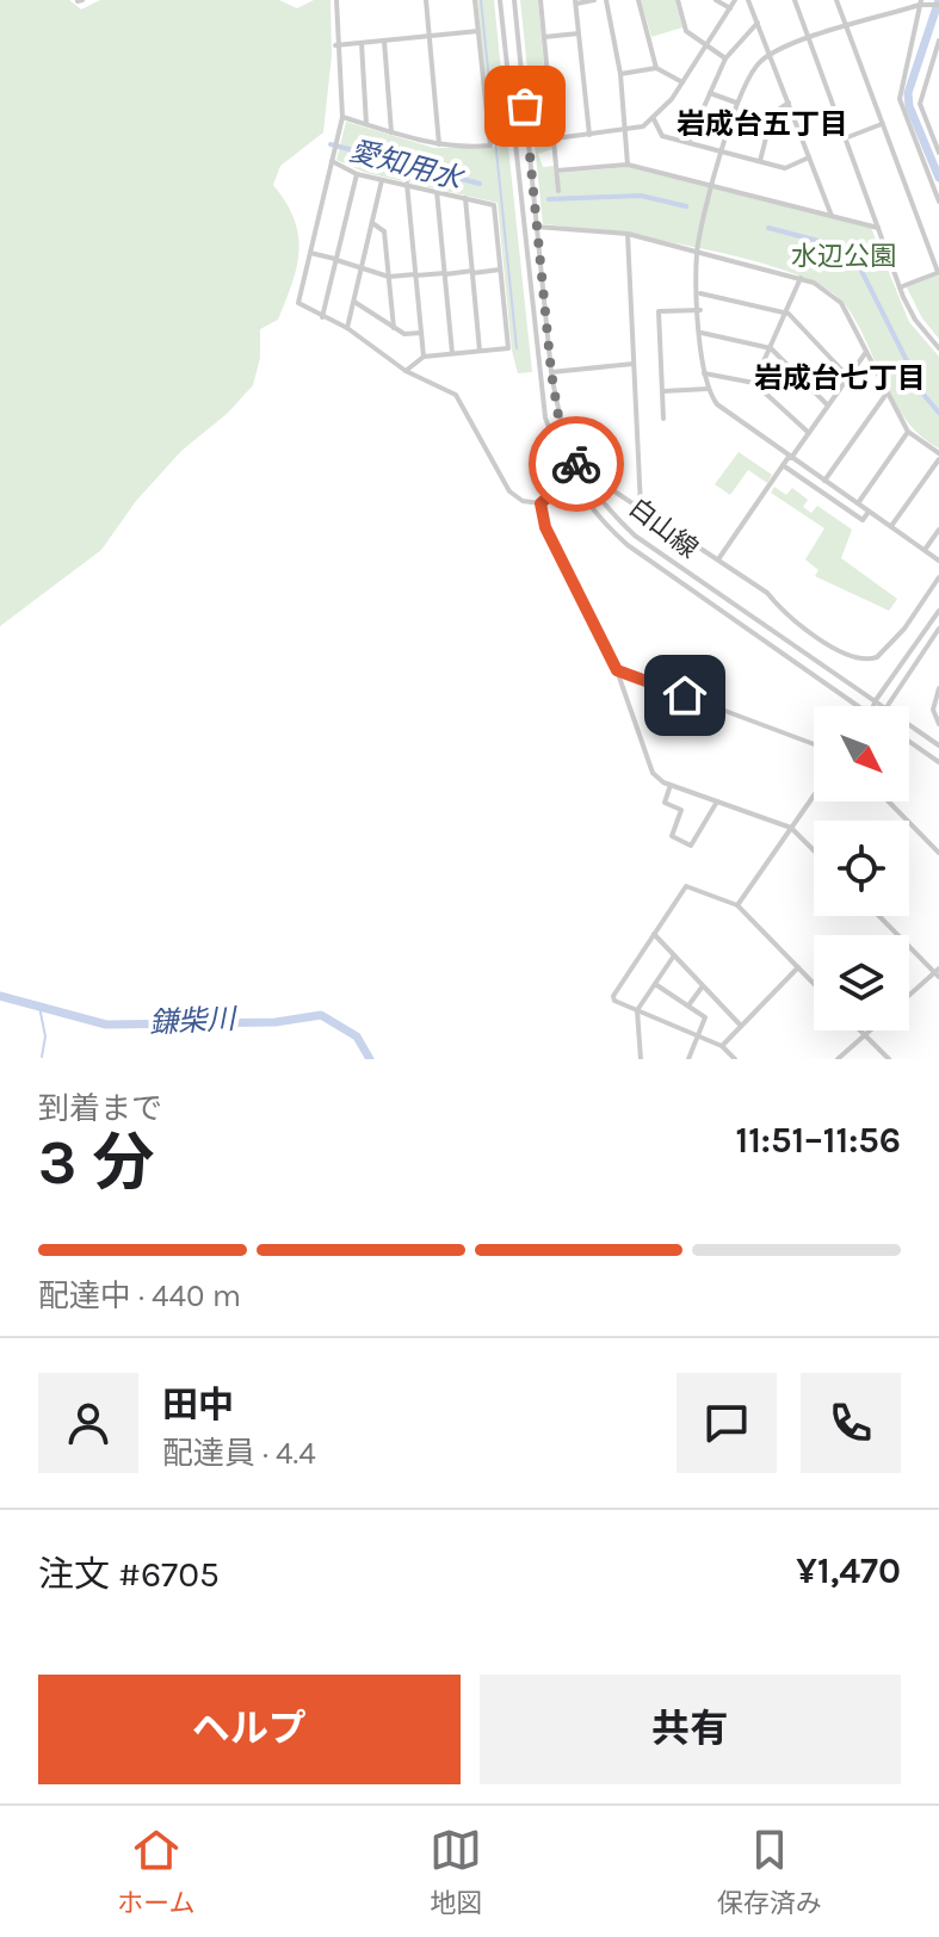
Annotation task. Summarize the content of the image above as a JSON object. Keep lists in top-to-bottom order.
{
  "streets": {
    "street": ["白山線"]
  },
  "districts": ["岩成台五丁目", "岩成台七丁目"],
  "water": ["愛知用水", "鎌柴川"],
  "parks": ["水辺公園"],
  "north": "bottom right",
  "page": {
    "heading": ["3 分", "到着まで", "11:51–11:56"],
    "panel": [
      "田中",
      "配達員 · 4.4",
      "注文 #6705",
      "¥1,470"
    ],
    "bar": "配達中 · 440 m",
    "buttons": ["ヘルプ", "共有"],
    "tabs": ["ホーム", "地図", "保存済み"]
  }
}
